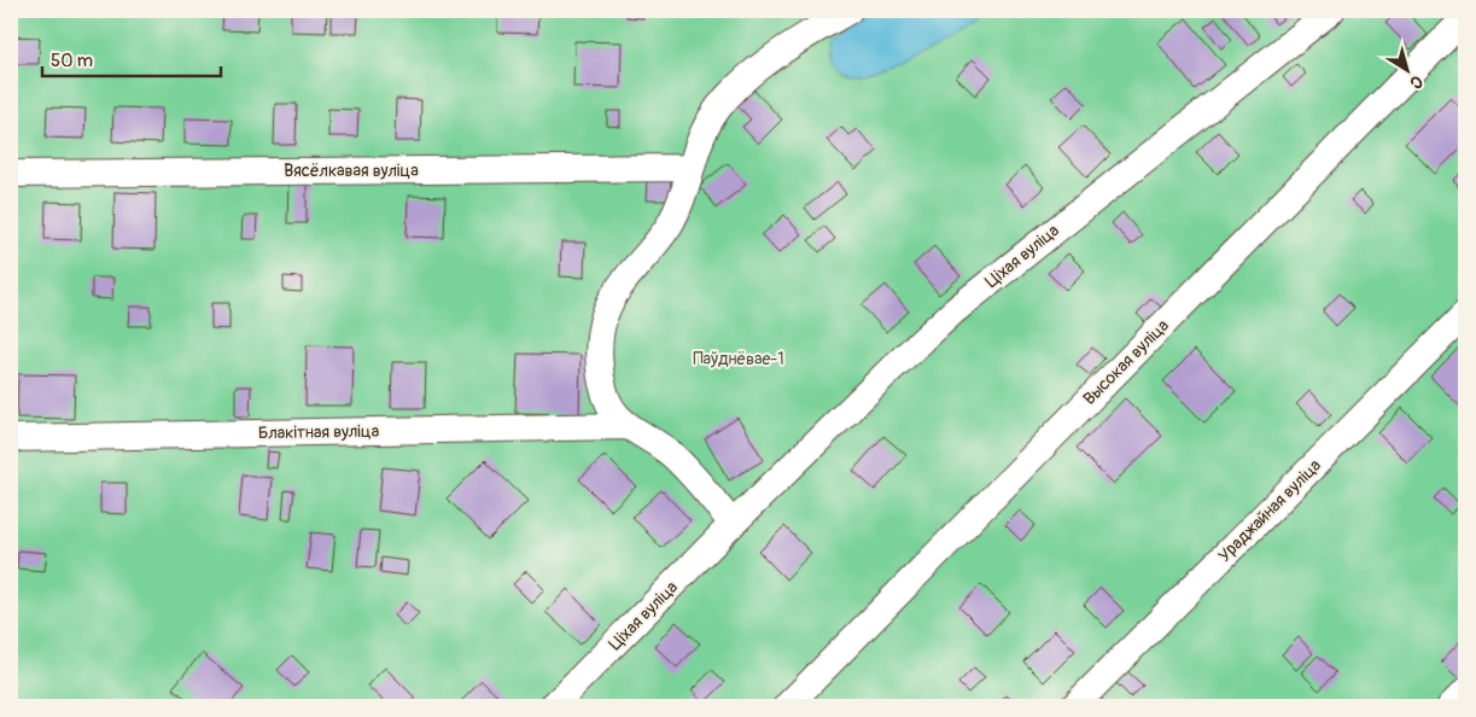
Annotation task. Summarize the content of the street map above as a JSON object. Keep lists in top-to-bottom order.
{
  "streets": {
    "lane": [
      "Вясёлкавая вуліца",
      "Ціхая вуліца",
      "Высокая вуліца",
      "Блакітная вуліца",
      "Ураджайная вуліца"
    ]
  },
  "parks": ["Паўднёвае-1"],
  "scale_bar": "50 m",
  "north": "bottom right"
}
